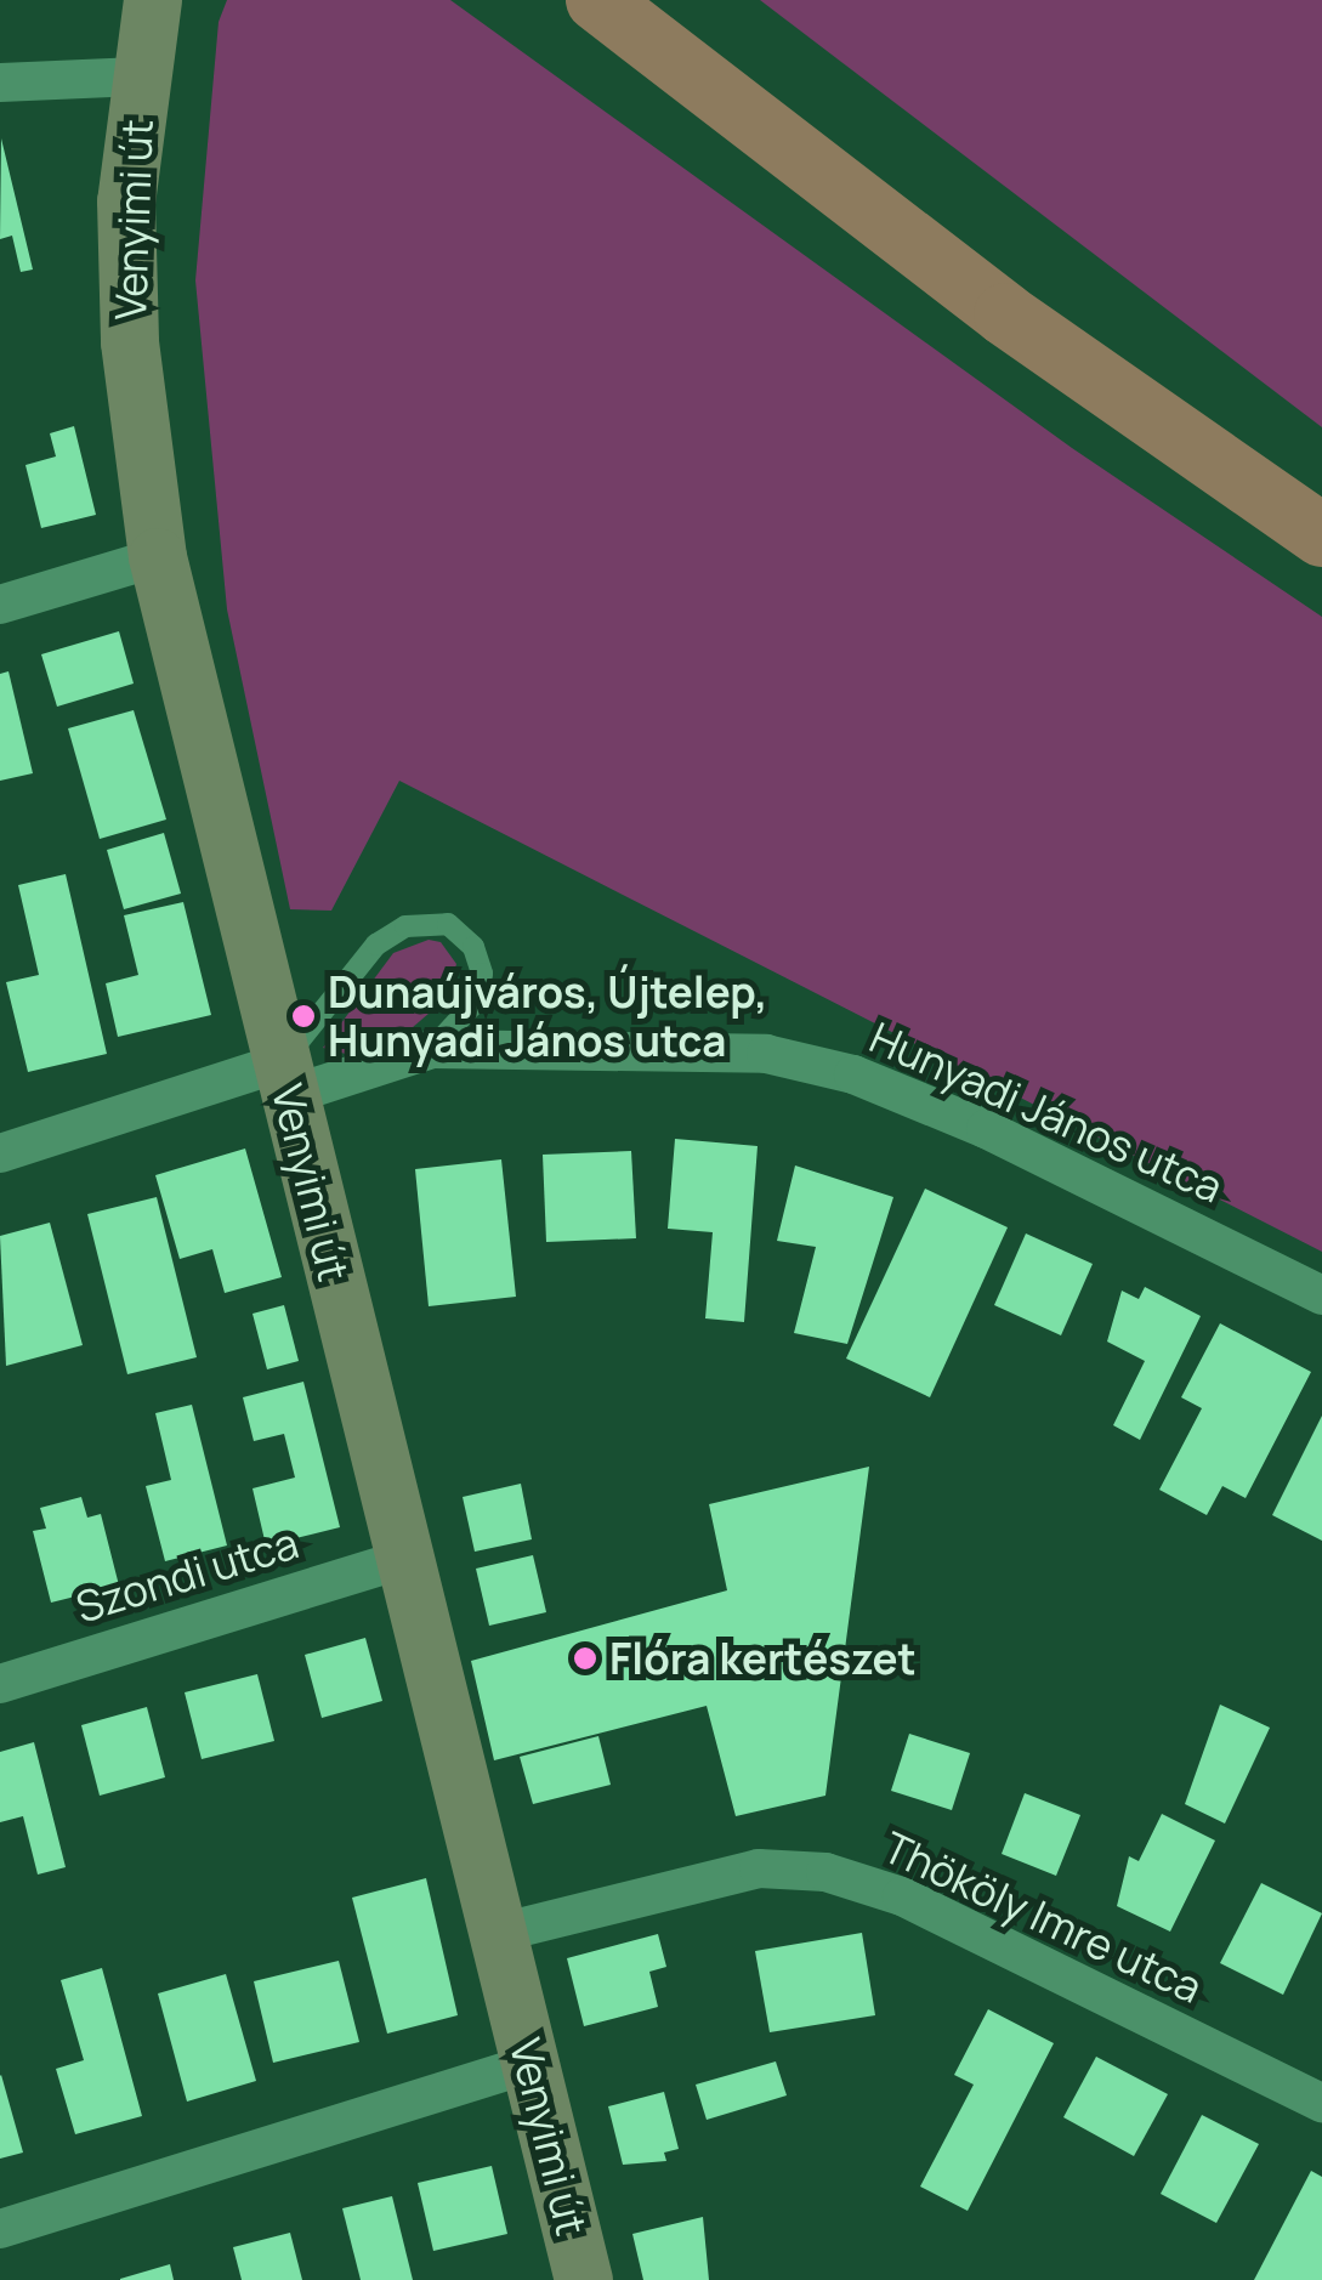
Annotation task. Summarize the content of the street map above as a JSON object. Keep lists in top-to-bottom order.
{
  "streets": {
    "street": [
      "Venyimi út",
      "Hunyadi János utca",
      "Szondi utca",
      "Thököly Imre utca"
    ]
  },
  "crossings": [
    ["Venyimi út", "Hunyadi János utca"],
    ["Venyimi út", "Szondi utca"],
    ["Venyimi út", "Thököly Imre utca"]
  ],
  "places": ["Dunaújváros, Újtelep, Hunyadi János utca", "Flóra kertészet"]
}
